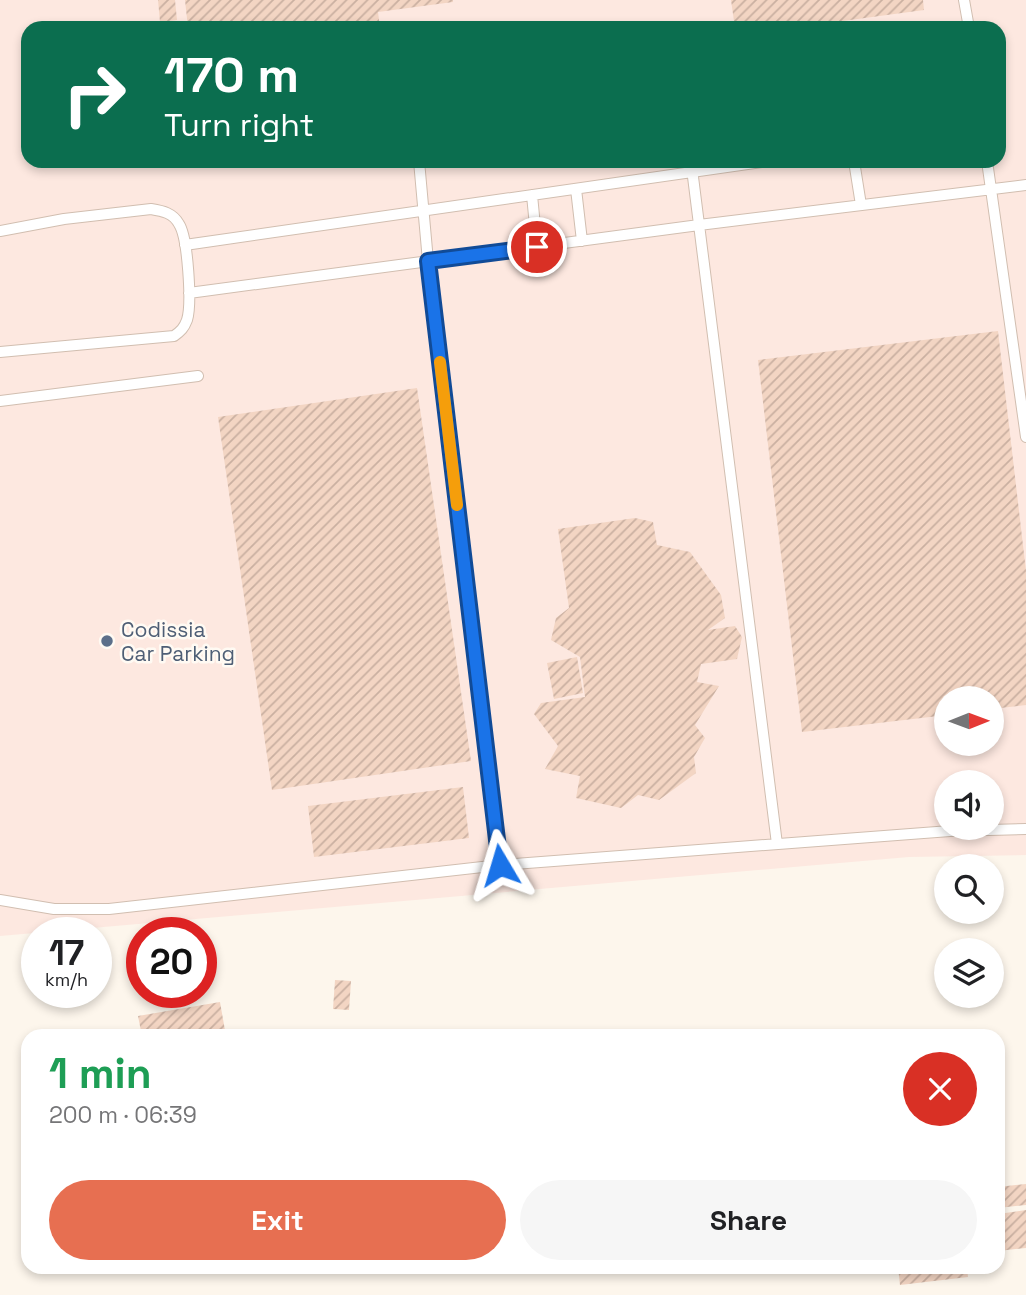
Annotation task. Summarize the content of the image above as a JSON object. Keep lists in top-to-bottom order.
{
  "places": ["Codissia Car Parking"],
  "north": "right",
  "page": {
    "turn": ["170 m", "Turn right"],
    "speed": "17 km/h",
    "limit": "20",
    "heading": ["1 min", "200 m · 06:39"],
    "buttons": ["Exit", "Share"]
  }
}
